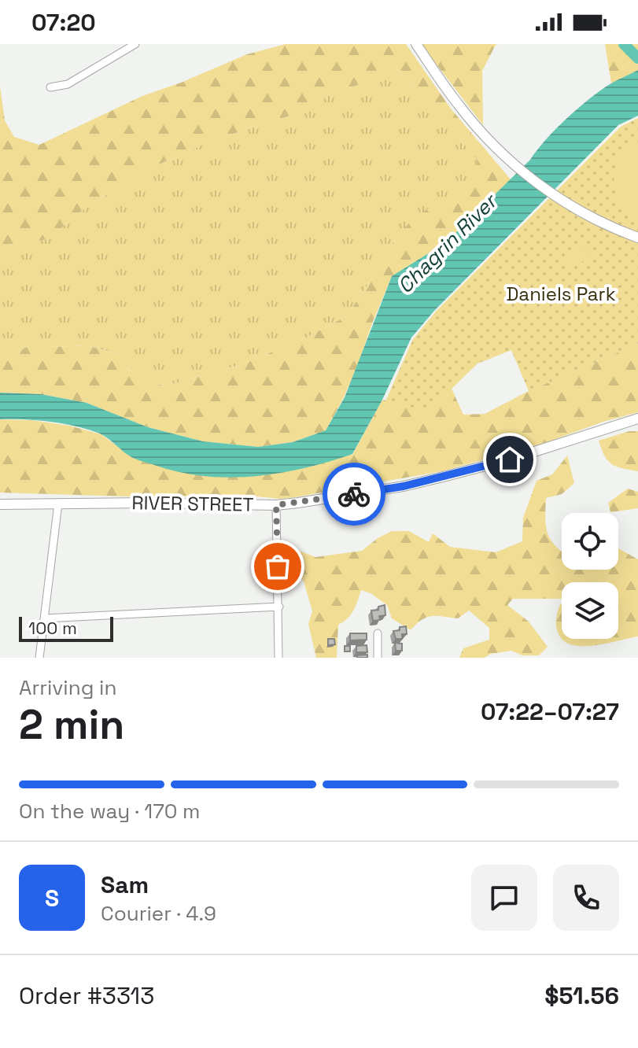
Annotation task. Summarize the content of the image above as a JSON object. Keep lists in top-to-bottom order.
{
  "streets": {
    "main road": ["RIVER STREET"]
  },
  "water": ["Chagrin River"],
  "parks": ["Daniels Park"],
  "scale_bar": "100 m",
  "page": {
    "status": "07:20",
    "scale": "100 m",
    "heading": ["2 min", "Arriving in", "07:22–07:27"],
    "panel": [
      "Sam",
      "Courier · 4.9",
      "Order #3313",
      "$51.56"
    ],
    "bar": "On the way · 170 m",
    "round": "S"
  }
}
